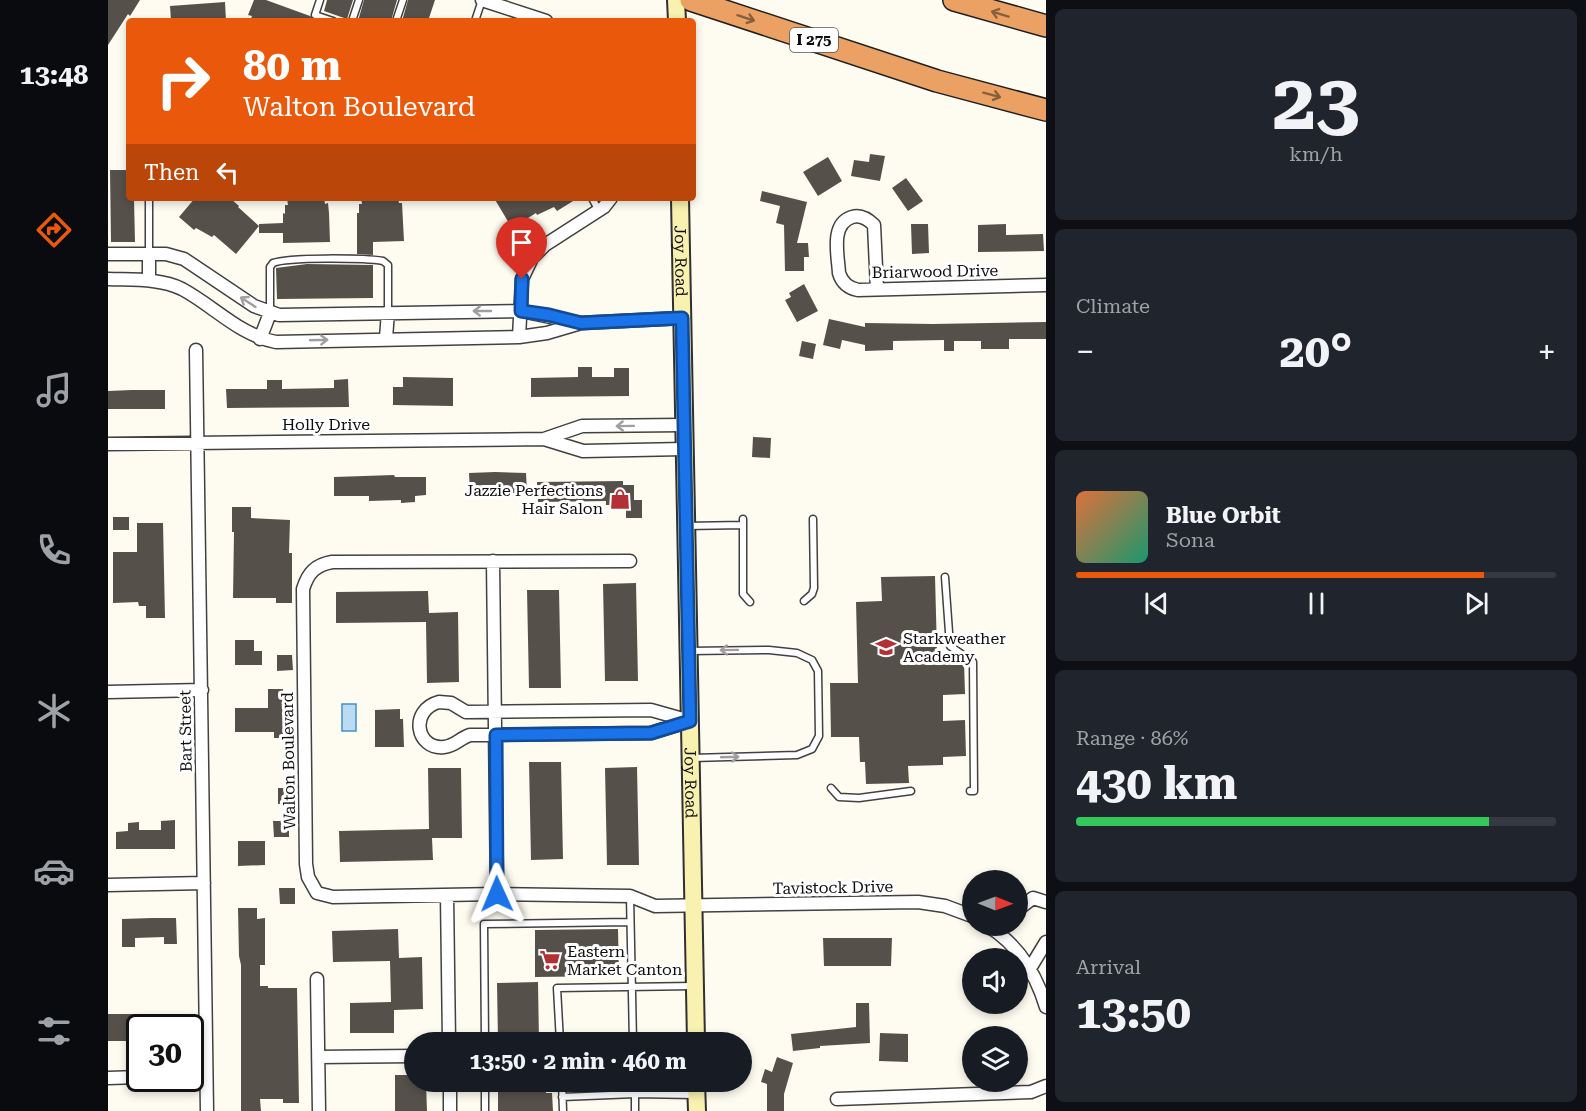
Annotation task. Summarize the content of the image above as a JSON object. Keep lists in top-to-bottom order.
{
  "streets": {
    "highway": ["I 275"],
    "street": [
      "Joy Road",
      "Briarwood Drive",
      "Holly Drive",
      "Bart Street",
      "Walton Boulevard",
      "Tavistock Drive"
    ]
  },
  "crossings": [
    ["Joy Road", "Holly Drive"],
    ["Joy Road", "Walton Boulevard"],
    ["Joy Road", "Tavistock Drive"],
    ["Holly Drive", "Bart Street"],
    ["Walton Boulevard", "Tavistock Drive"]
  ],
  "places": {
    "shop": ["Jazzie Perfections Hair Salon"],
    "school or university": ["Starkweather Academy"],
    "supermarket": ["Eastern Market Canton"]
  },
  "north": "right",
  "page": {
    "tabs": "13:48",
    "tile": [
      ["23", "km/h"],
      "Climate",
      ["Range · 86%", "430 km"],
      ["Arrival", "13:50"]
    ],
    "turn": ["80 m", "Walton Boulevard"],
    "then": "Then",
    "heat": ["−", "20°", "+"],
    "song": ["Blue Orbit", "Sona"],
    "limit": "30",
    "trip": "13:50 · 2 min · 460 m"
  }
}
